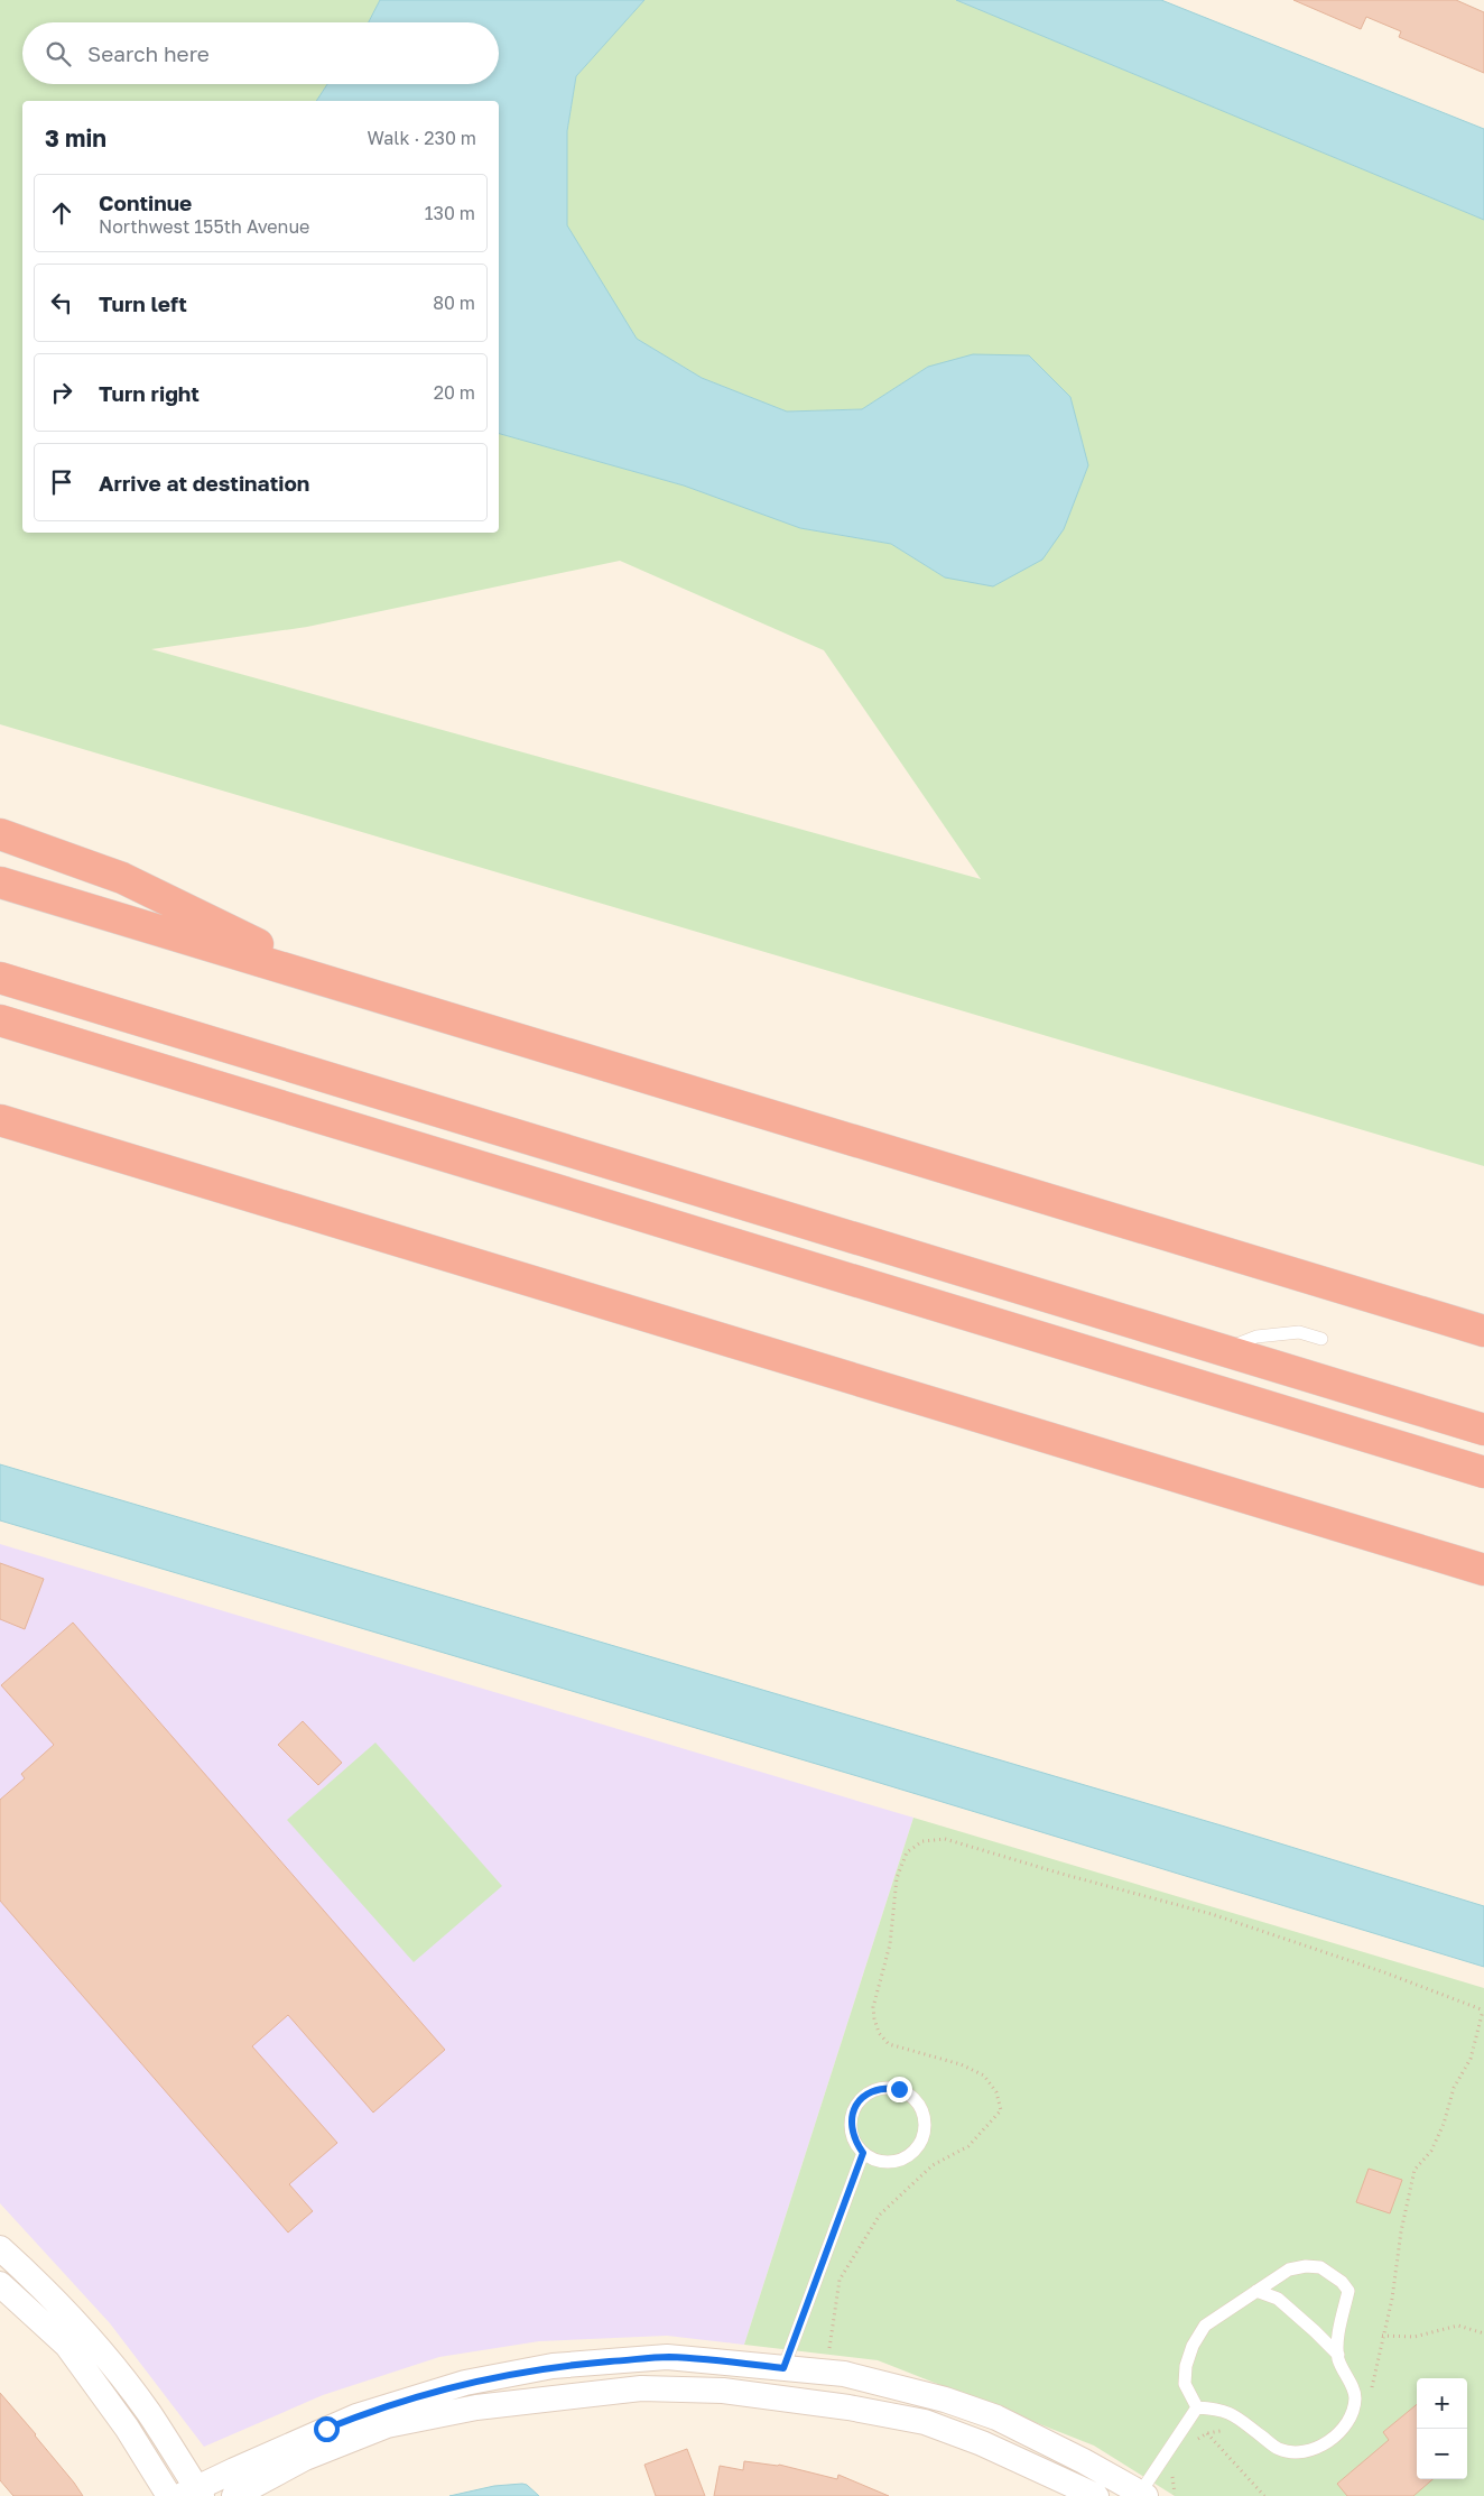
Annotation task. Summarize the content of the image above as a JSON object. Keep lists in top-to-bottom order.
{
  "page": {
    "search": "Search here",
    "heading": ["3 min", "Walk · 230 m"],
    "list": [
      ["Continue", "Northwest 155th Avenue", "130 m"],
      ["Turn left", "80 m"],
      ["Turn right", "20 m"],
      "Arrive at destination"
    ],
    "map_buttons": ["+", "−"]
  }
}
